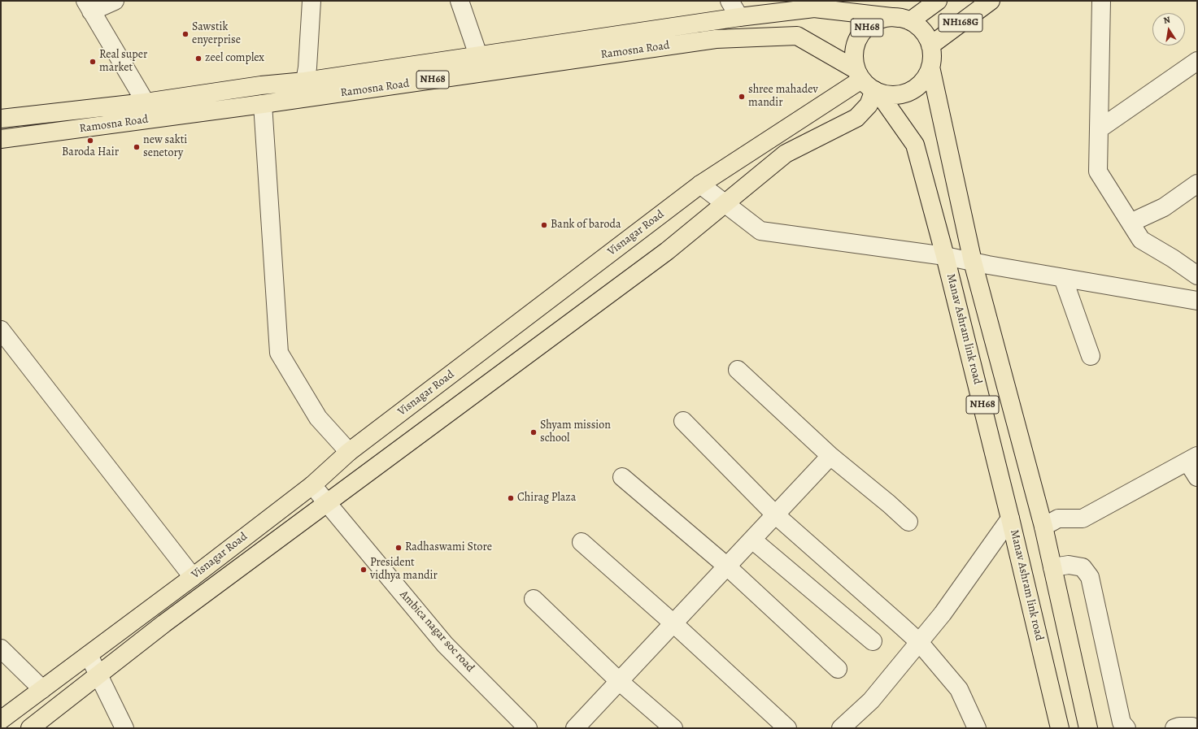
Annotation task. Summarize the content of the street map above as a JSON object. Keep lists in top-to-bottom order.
{
  "streets": {
    "main road": [
      "NH168G",
      "NH68",
      "Ramosna Road",
      "Visnagar Road",
      "Manav Ashram link road"
    ],
    "street": ["Ambica nagar soc road"]
  },
  "crossings": [
    ["NH168G", "NH68"],
    ["NH168G", "Ramosna Road"],
    ["NH168G", "Visnagar Road"],
    ["NH168G", "Manav Ashram link road"],
    ["NH68", "Ramosna Road"],
    ["NH68", "Visnagar Road"],
    ["NH68", "Manav Ashram link road"],
    ["Ramosna Road", "Visnagar Road"],
    ["Ramosna Road", "Manav Ashram link road"],
    ["Visnagar Road", "Manav Ashram link road"],
    ["Visnagar Road", "Ambica nagar soc road"]
  ],
  "places": [
    "Sawstik enyerprise",
    "zeel complex",
    "Real super market",
    "shree mahadev mandir",
    "Baroda Hair",
    "new sakti senetory",
    "Bank of baroda",
    "Shyam mission school",
    "Chirag Plaza",
    "Radhaswami Store",
    "President vidhya mandir"
  ],
  "north": "top"
}
